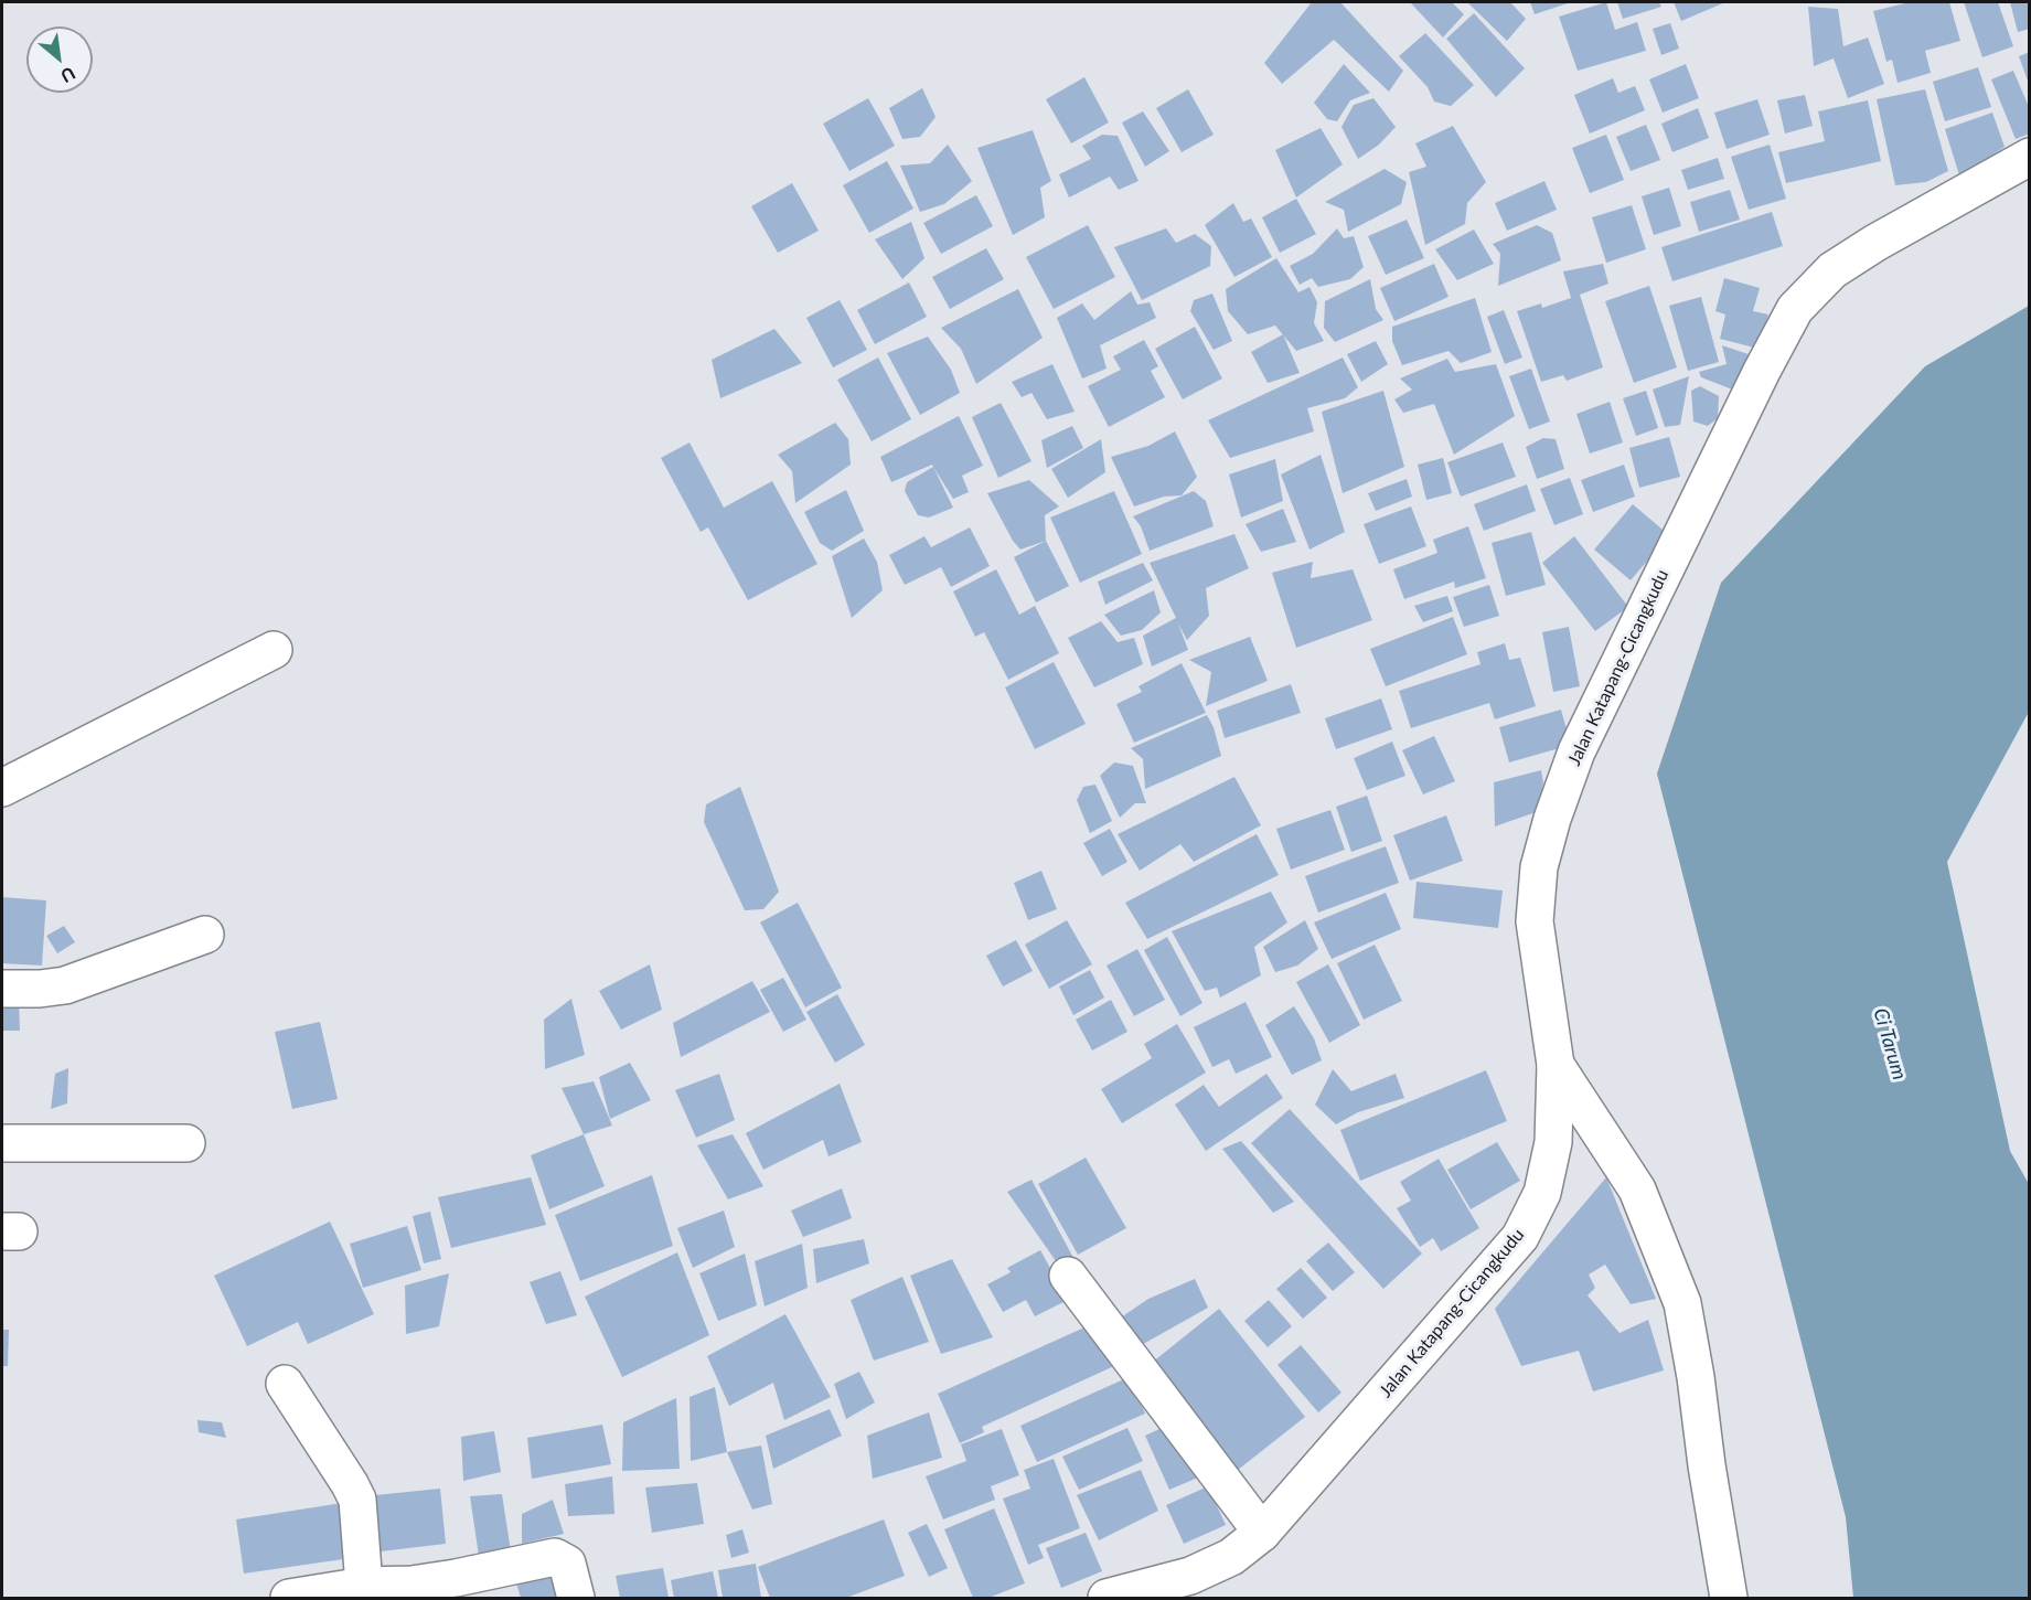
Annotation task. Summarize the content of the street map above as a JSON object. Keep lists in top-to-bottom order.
{
  "streets": {
    "street": ["Jalan Katapang-Cicangkudu"]
  },
  "water": ["Ci Tarum"],
  "north": "bottom right"
}
